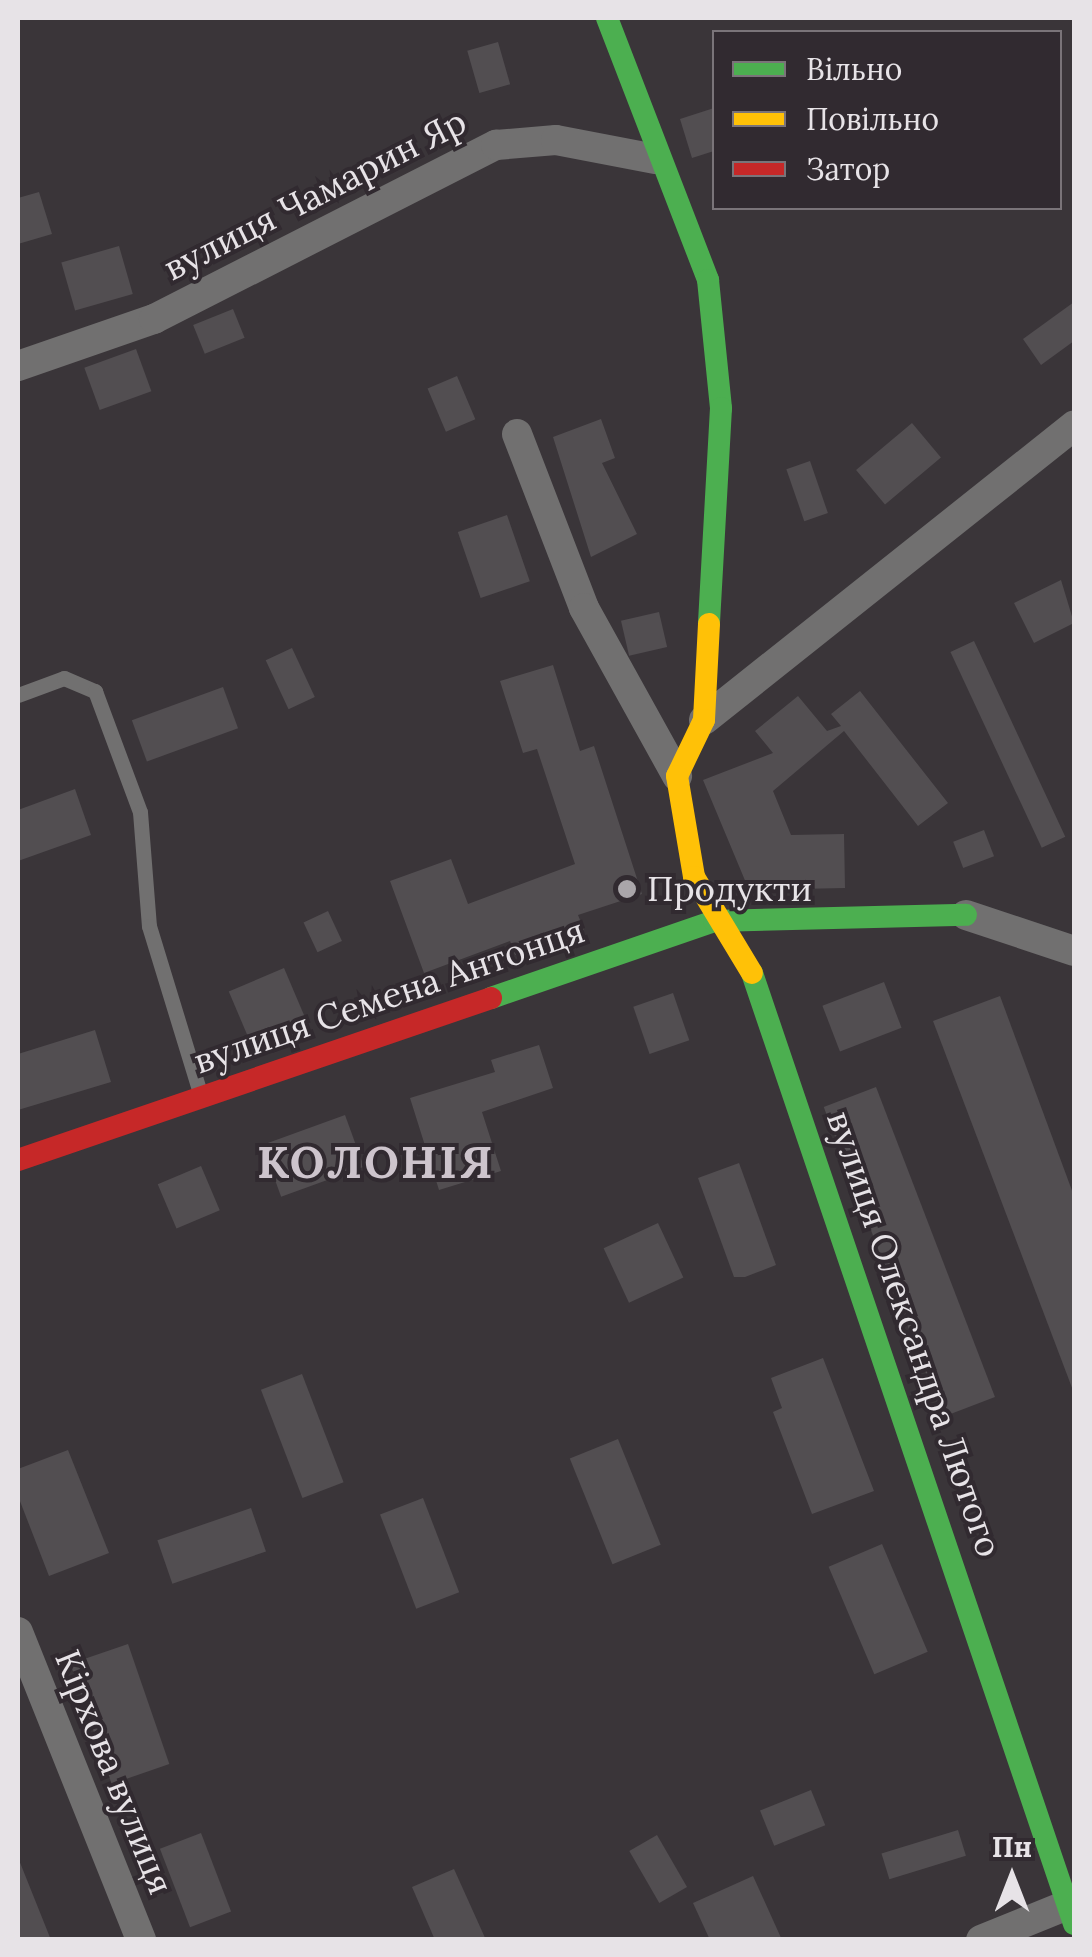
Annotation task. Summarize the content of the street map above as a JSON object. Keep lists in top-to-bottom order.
{
  "streets": {
    "street": [
      "вулиця Чамарин Яр",
      "вулиця Семена Антонця",
      "вулиця Олександра Лютого",
      "Кірхова вулиця"
    ]
  },
  "crossings": [
    ["вулиця Семена Антонця", "вулиця Олександра Лютого"]
  ],
  "districts": ["КОЛОНІЯ"],
  "places": ["Продукти"],
  "legend": ["Вільно", "Повільно", "Затор"],
  "north": "top"
}
